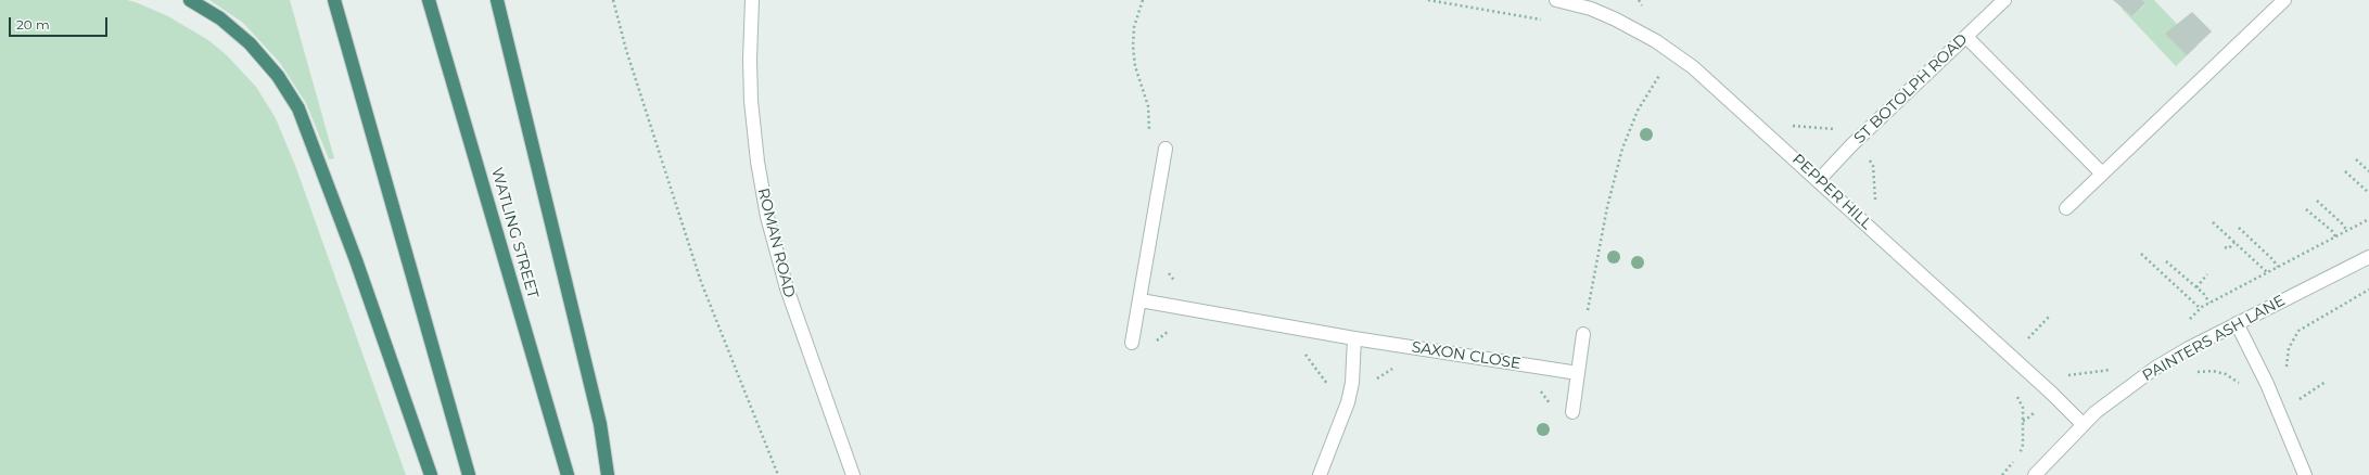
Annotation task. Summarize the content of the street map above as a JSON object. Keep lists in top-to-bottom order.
{
  "streets": {
    "highway": ["WATLING STREET"],
    "street": [
      "ST BOTOLPH ROAD",
      "PEPPER HILL",
      "ROMAN ROAD",
      "PAINTERS ASH LANE",
      "SAXON CLOSE"
    ]
  },
  "crossings": [
    ["ST BOTOLPH ROAD", "PEPPER HILL"],
    ["PEPPER HILL", "PAINTERS ASH LANE"]
  ],
  "scale_bar": "20 m"
}
